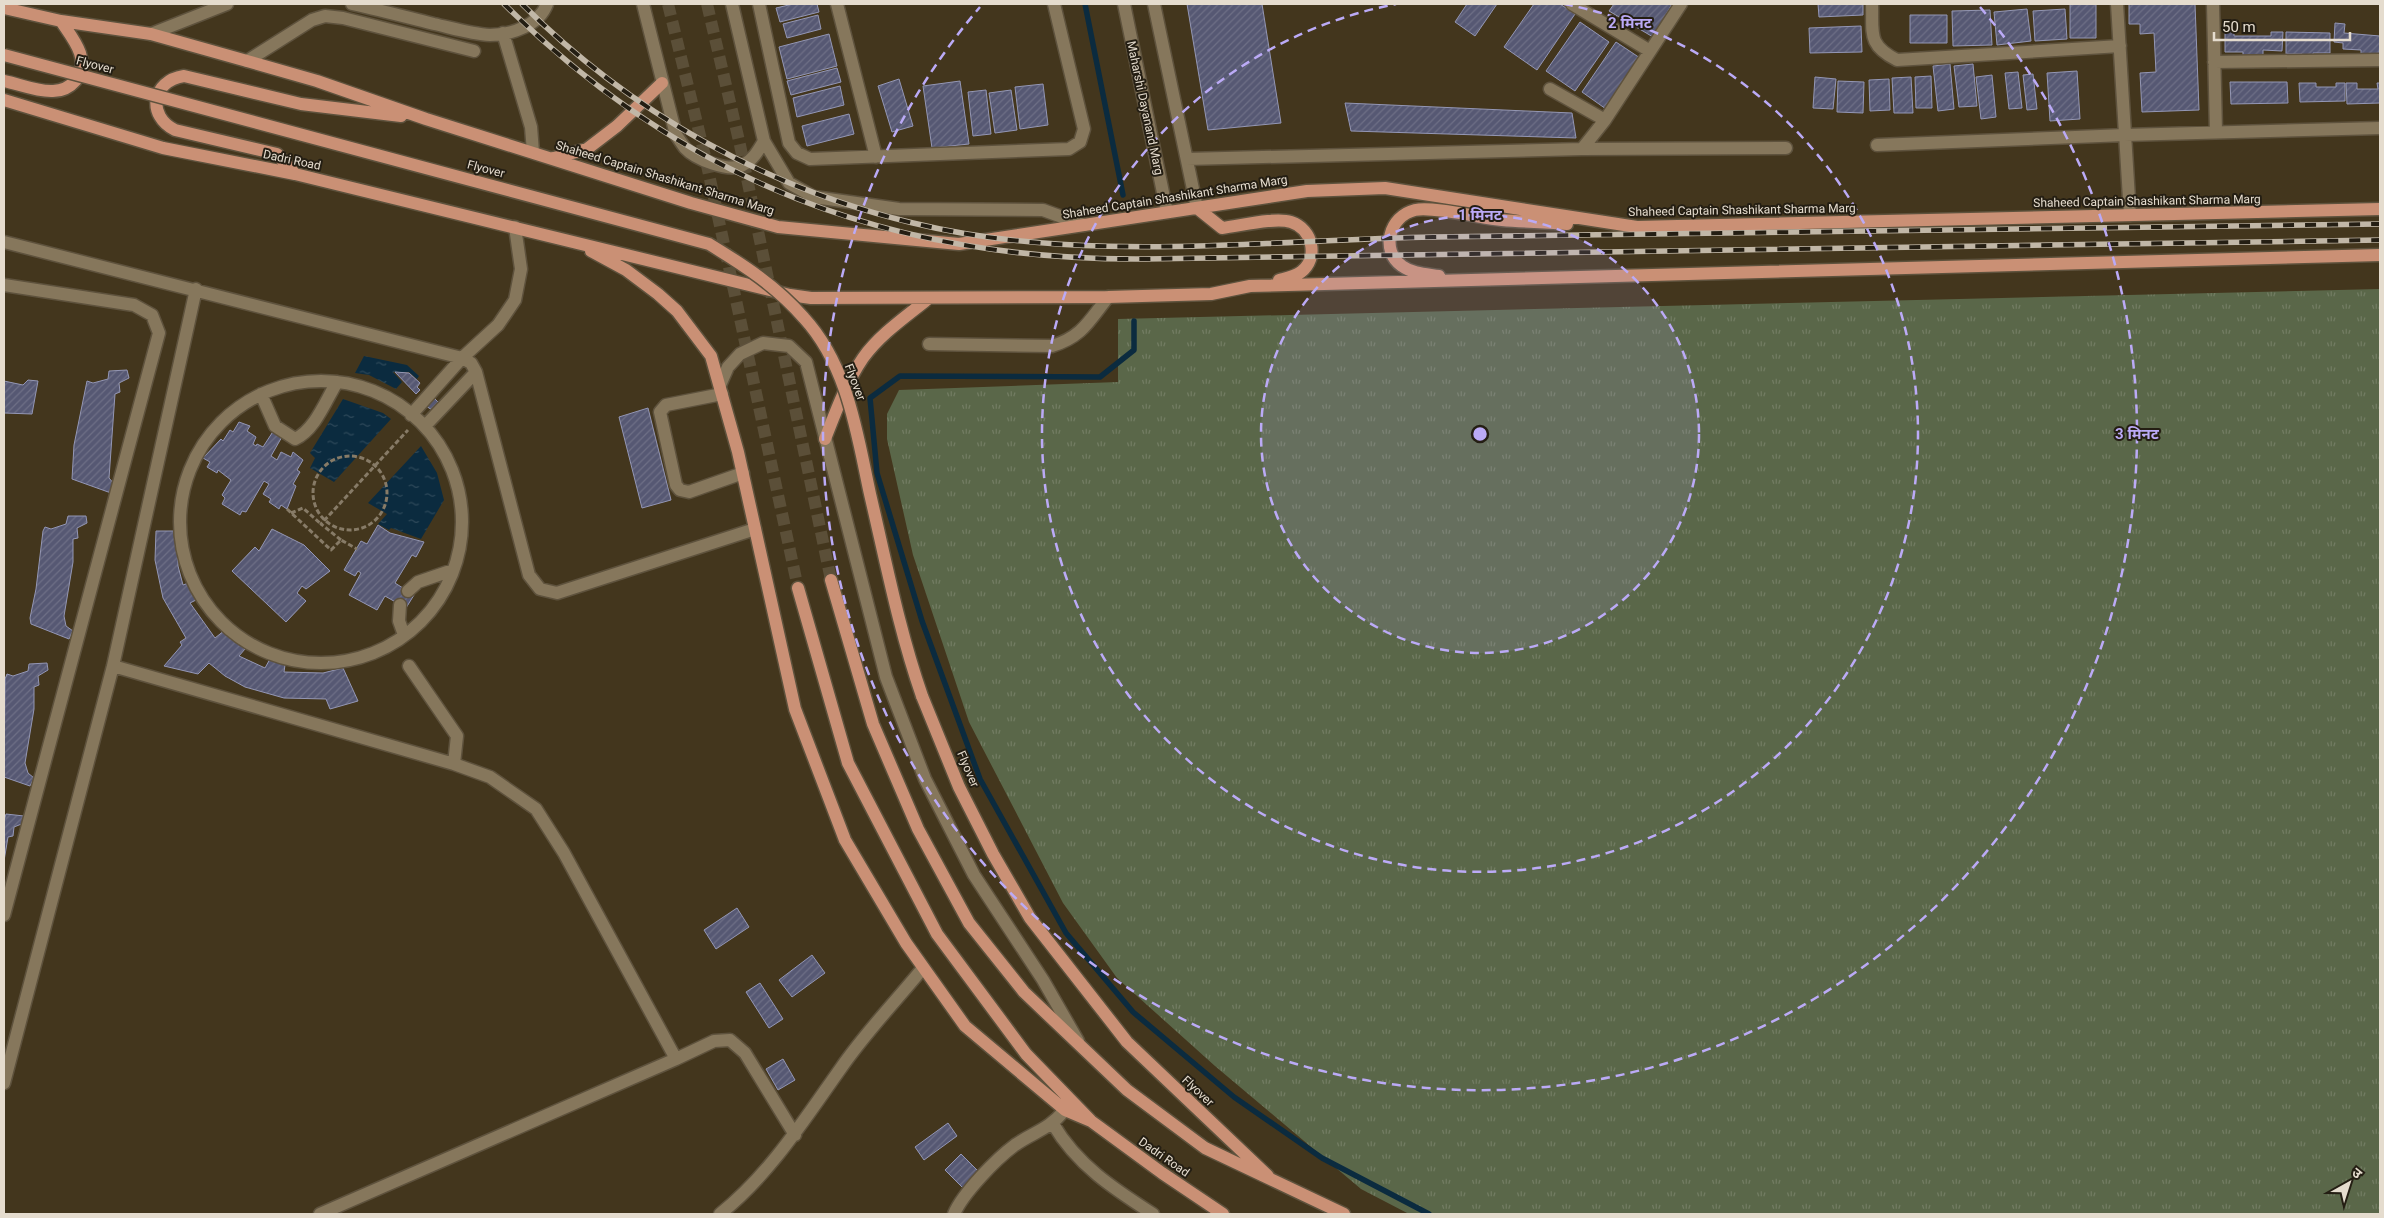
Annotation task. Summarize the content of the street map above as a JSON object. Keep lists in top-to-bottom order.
{
  "streets": {
    "main road": ["Flyover", "Dadri Road", "Shaheed Captain Shashikant Sharma Marg"],
    "street": ["Maharshi Dayanand Marg"]
  },
  "crossings": [
    ["Maharshi Dayanand Marg", "Shaheed Captain Shashikant Sharma Marg"]
  ],
  "scale_bar": "50 m",
  "north": "top right",
  "rings": ["2 मिनट", "1 मिनट", "3 मिनट"]
}
